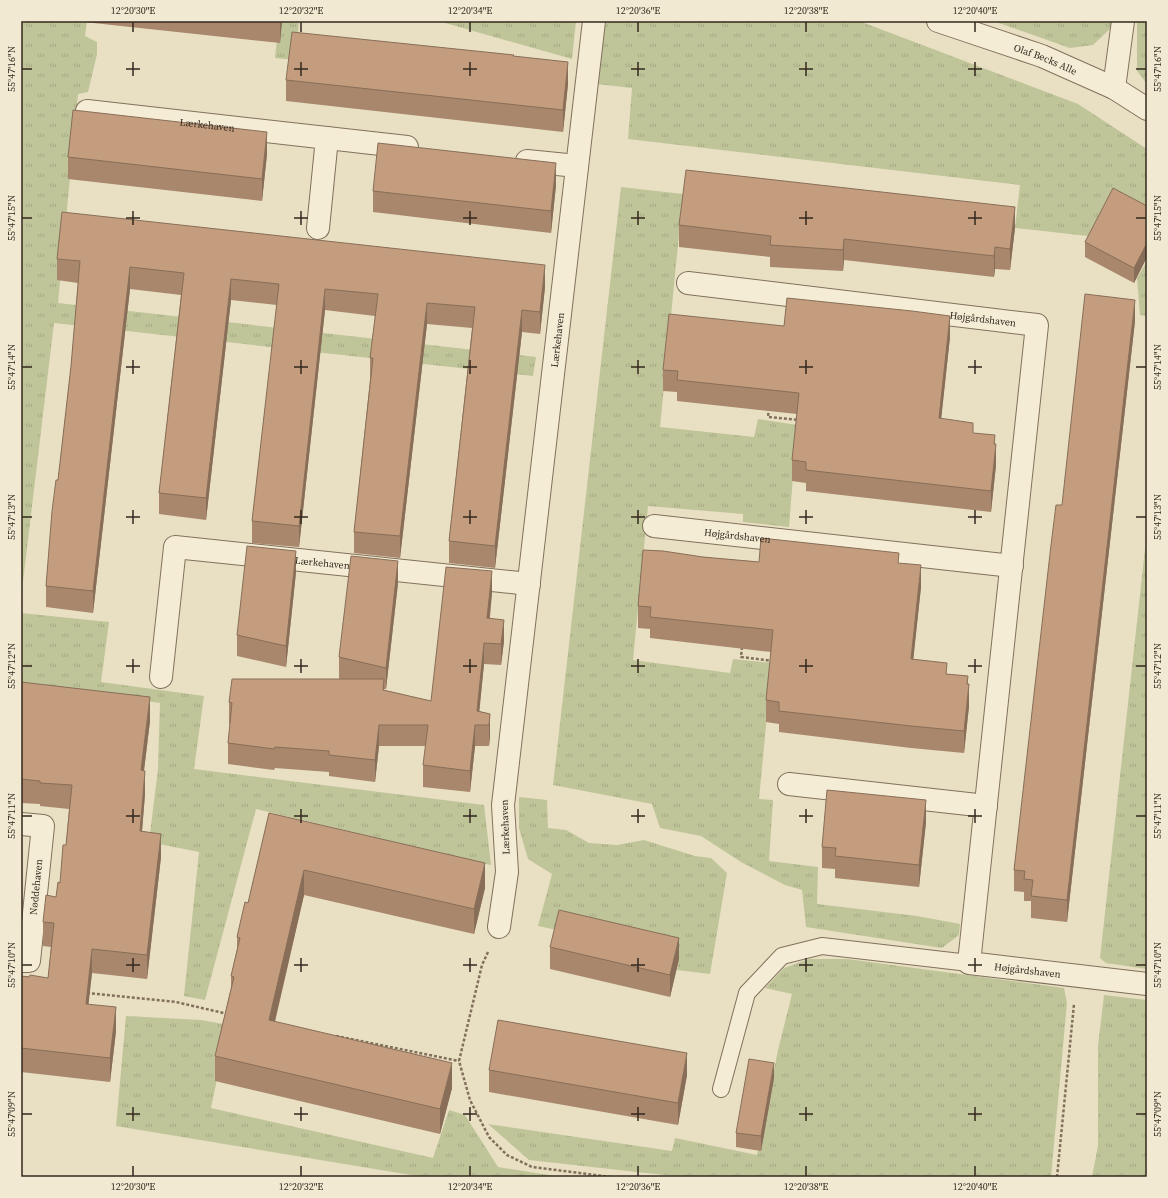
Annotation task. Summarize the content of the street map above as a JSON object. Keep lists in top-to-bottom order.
{
  "streets": {
    "street": [
      "Olaf Becks Alle",
      "Lærkehaven",
      "Højgårdshaven",
      "Nøddehaven"
    ]
  },
  "coordinates": [
    "12°20'30\"E",
    "12°20'32\"E",
    "12°20'34\"E",
    "12°20'36\"E",
    "12°20'38\"E",
    "12°20'40\"E",
    "55°47'16\"N",
    "55°47'15\"N",
    "55°47'14\"N",
    "55°47'13\"N",
    "55°47'12\"N",
    "55°47'11\"N",
    "55°47'10\"N",
    "55°47'09\"N"
  ]
}
